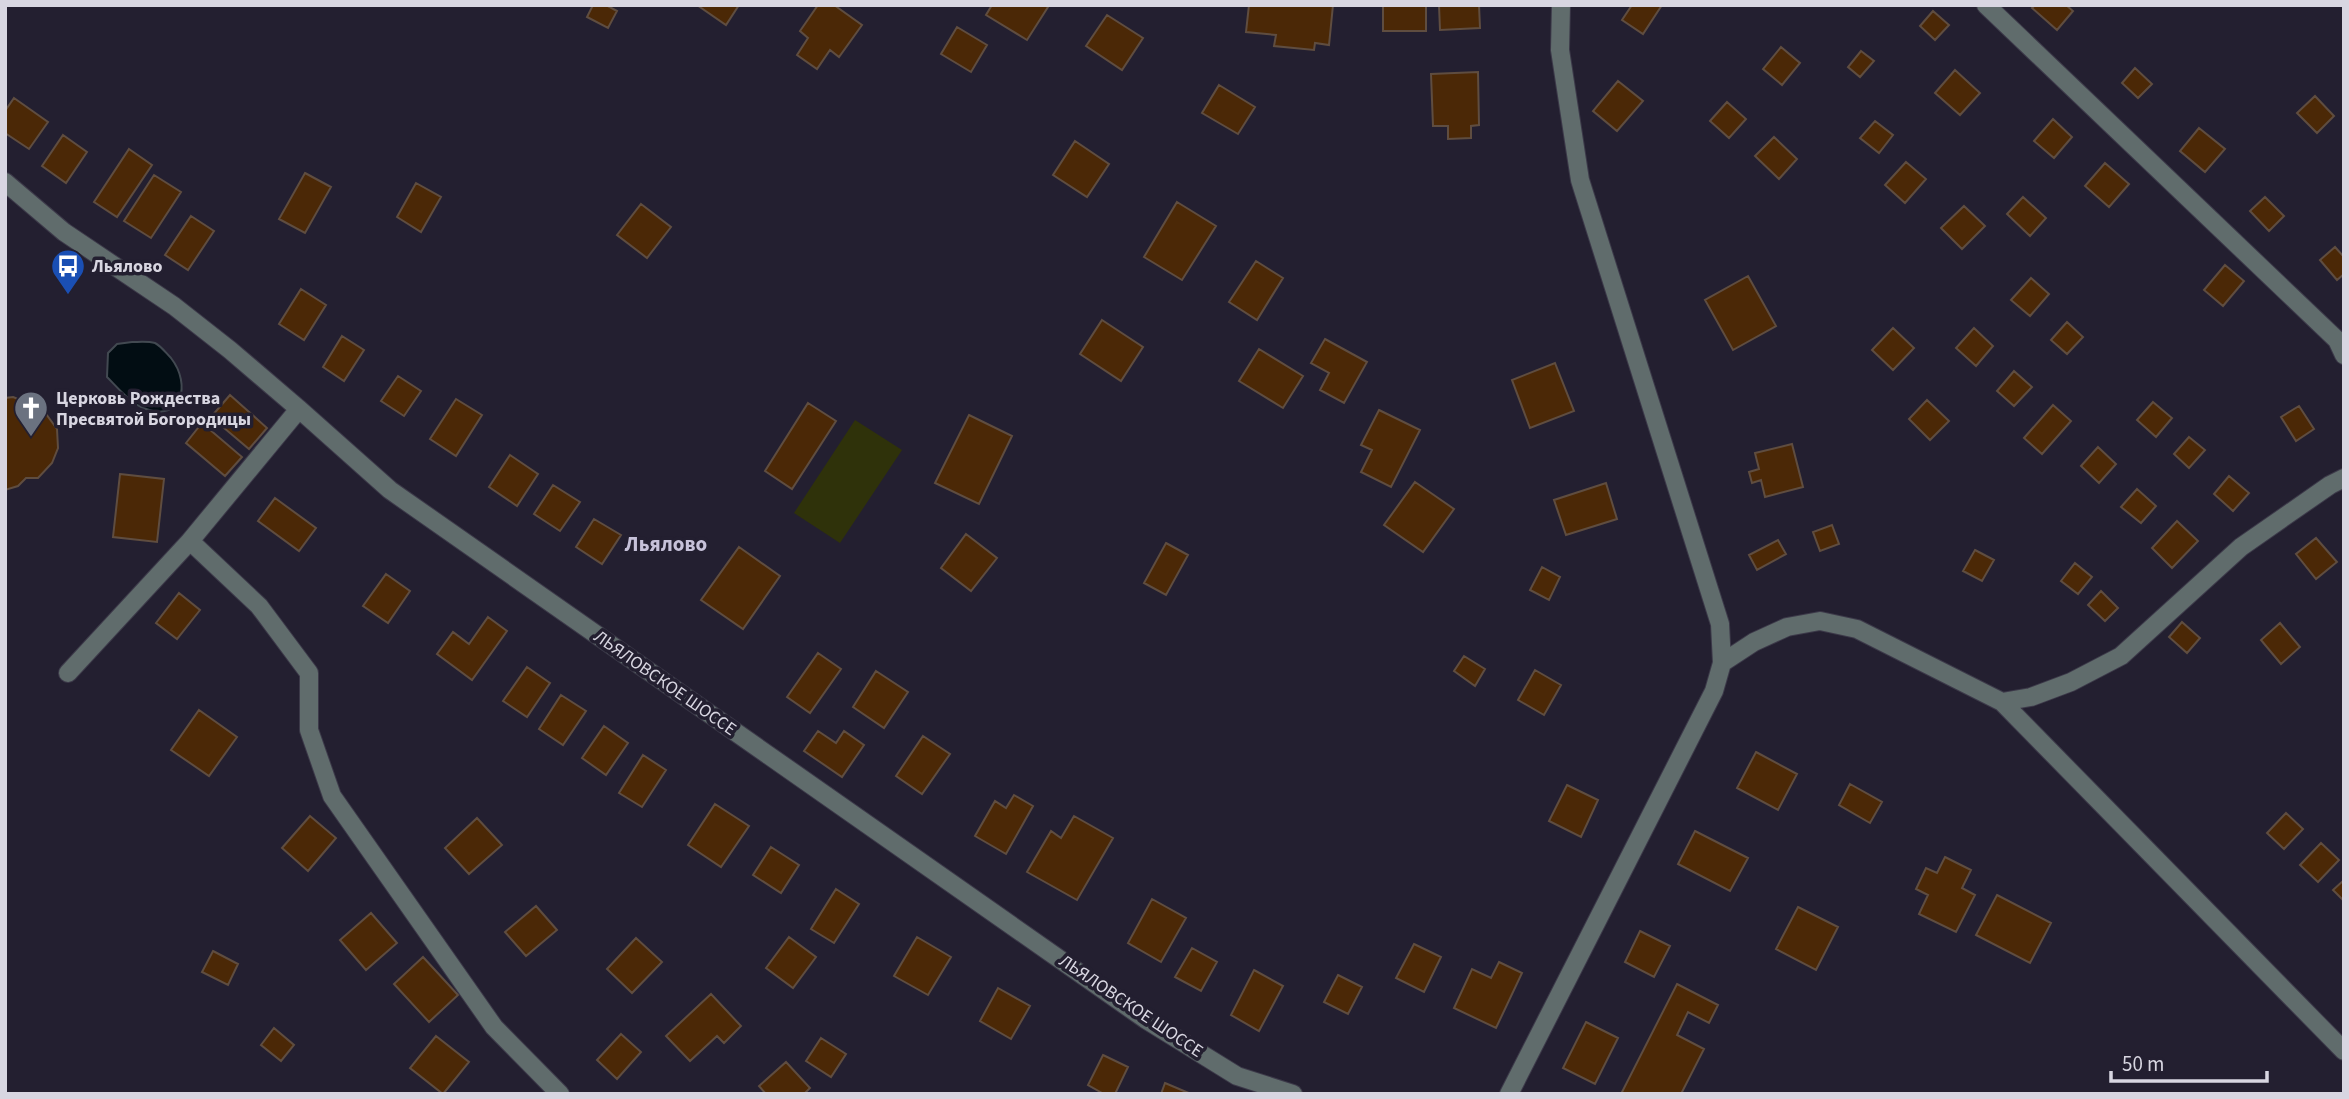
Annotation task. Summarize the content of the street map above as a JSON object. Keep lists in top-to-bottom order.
{
  "streets": {
    "street": ["ЛЬЯЛОВСКОЕ ШОССЕ"]
  },
  "districts": ["Льялово"],
  "places": {
    "bus stop": ["Льялово"],
    "church": ["Церковь Рождества Пресвятой Богородицы"]
  },
  "scale_bar": "50 m"
}
